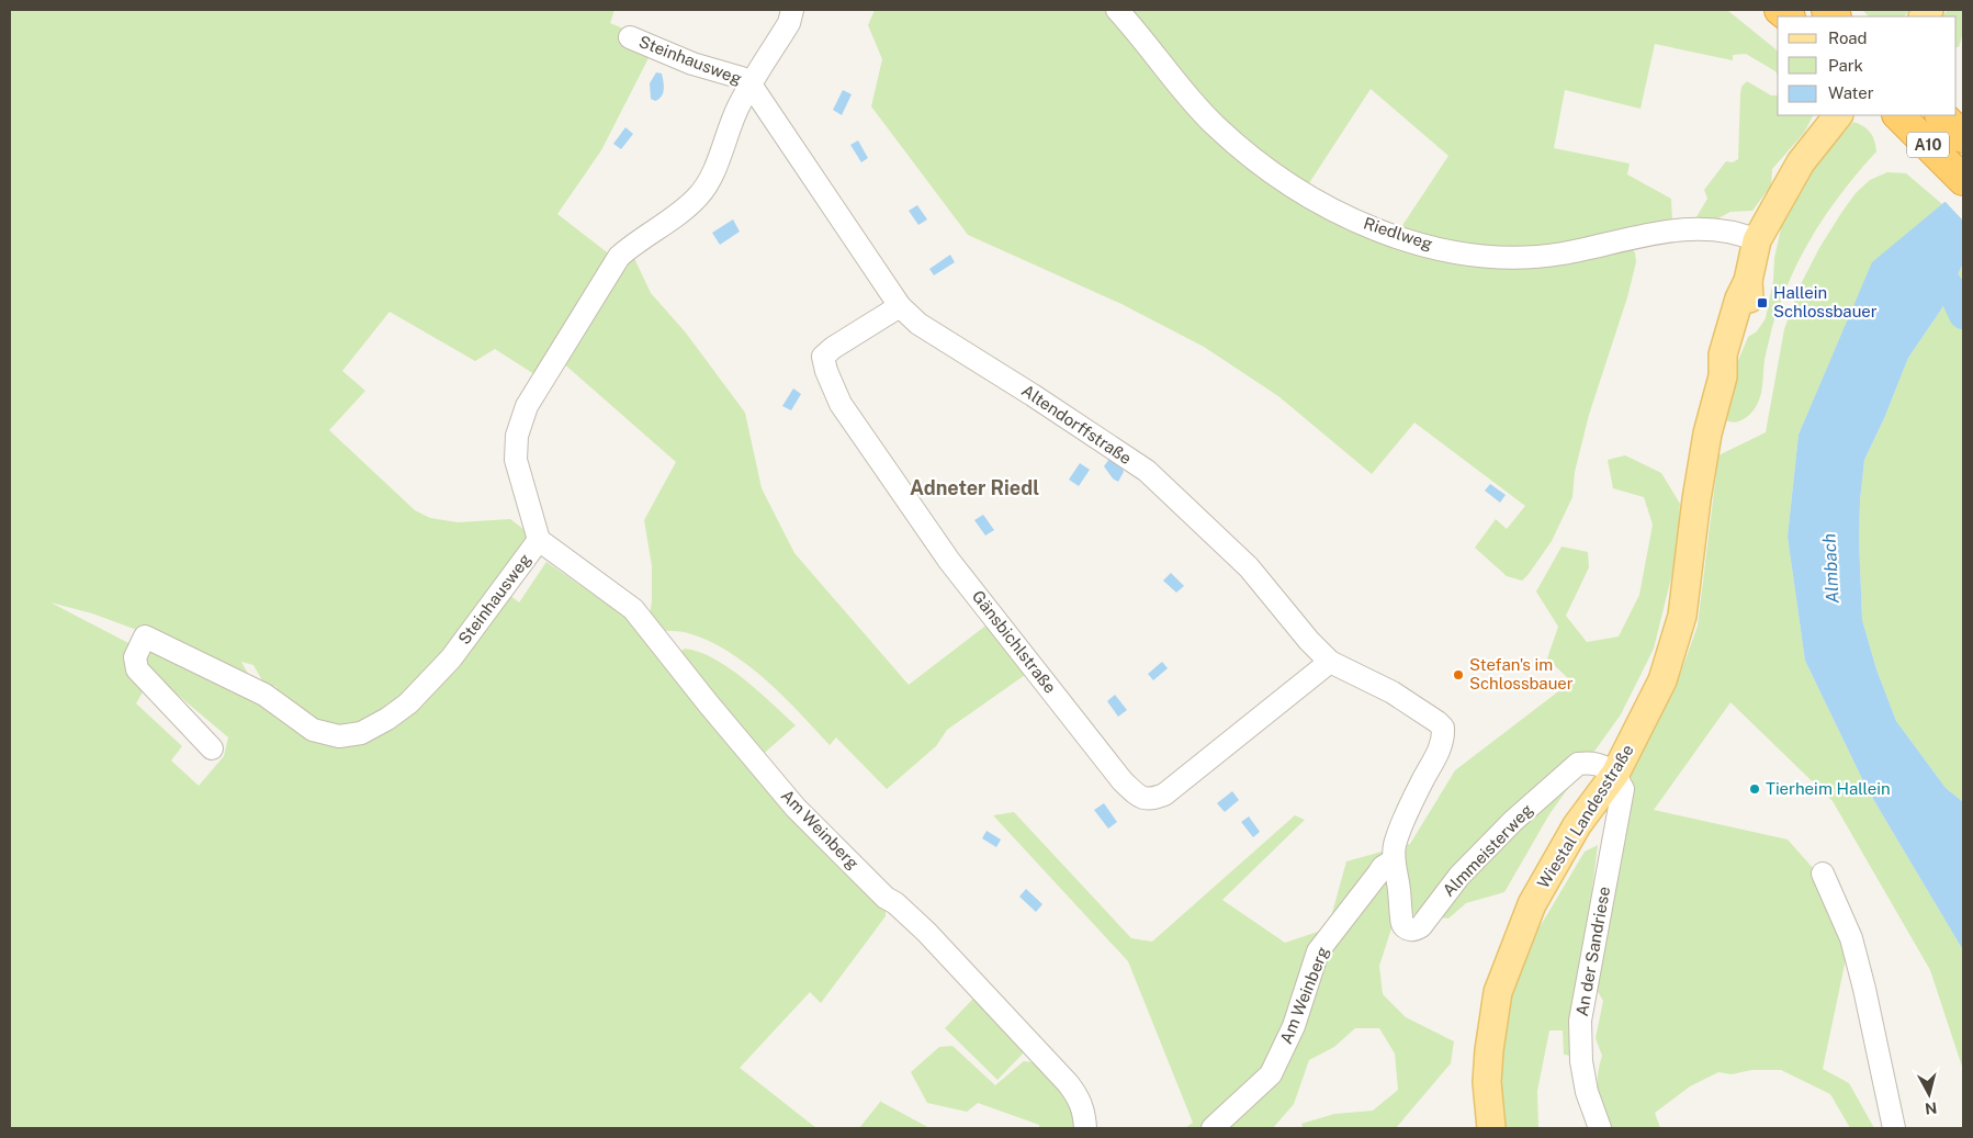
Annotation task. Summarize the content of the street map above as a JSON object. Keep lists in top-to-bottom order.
{
  "streets": {
    "highway": ["A10"],
    "main road": ["Wiestal Landesstraße"],
    "street": [
      "Steinhausweg",
      "Riedlweg",
      "Altendorffstraße",
      "Gänsbichlstraße",
      "Am Weinberg",
      "Almmeisterweg",
      "An der Sandriese"
    ]
  },
  "crossings": [
    ["Steinhausweg", "Altendorffstraße"],
    ["Steinhausweg", "Am Weinberg"],
    ["Riedlweg", "Wiestal Landesstraße"],
    ["Altendorffstraße", "Gänsbichlstraße"],
    ["Altendorffstraße", "Almmeisterweg"],
    ["Wiestal Landesstraße", "Almmeisterweg"],
    ["Wiestal Landesstraße", "An der Sandriese"],
    ["Am Weinberg", "Almmeisterweg"],
    ["Almmeisterweg", "An der Sandriese"]
  ],
  "districts": ["Adneter Riedl"],
  "water": ["Almbach"],
  "places": {
    "transit": ["Hallein Schlossbauer"],
    "other": ["Stefan's im Schlossbauer", "Tierheim Hallein"]
  },
  "legend": ["Road", "Park", "Water"],
  "north": "bottom"
}
